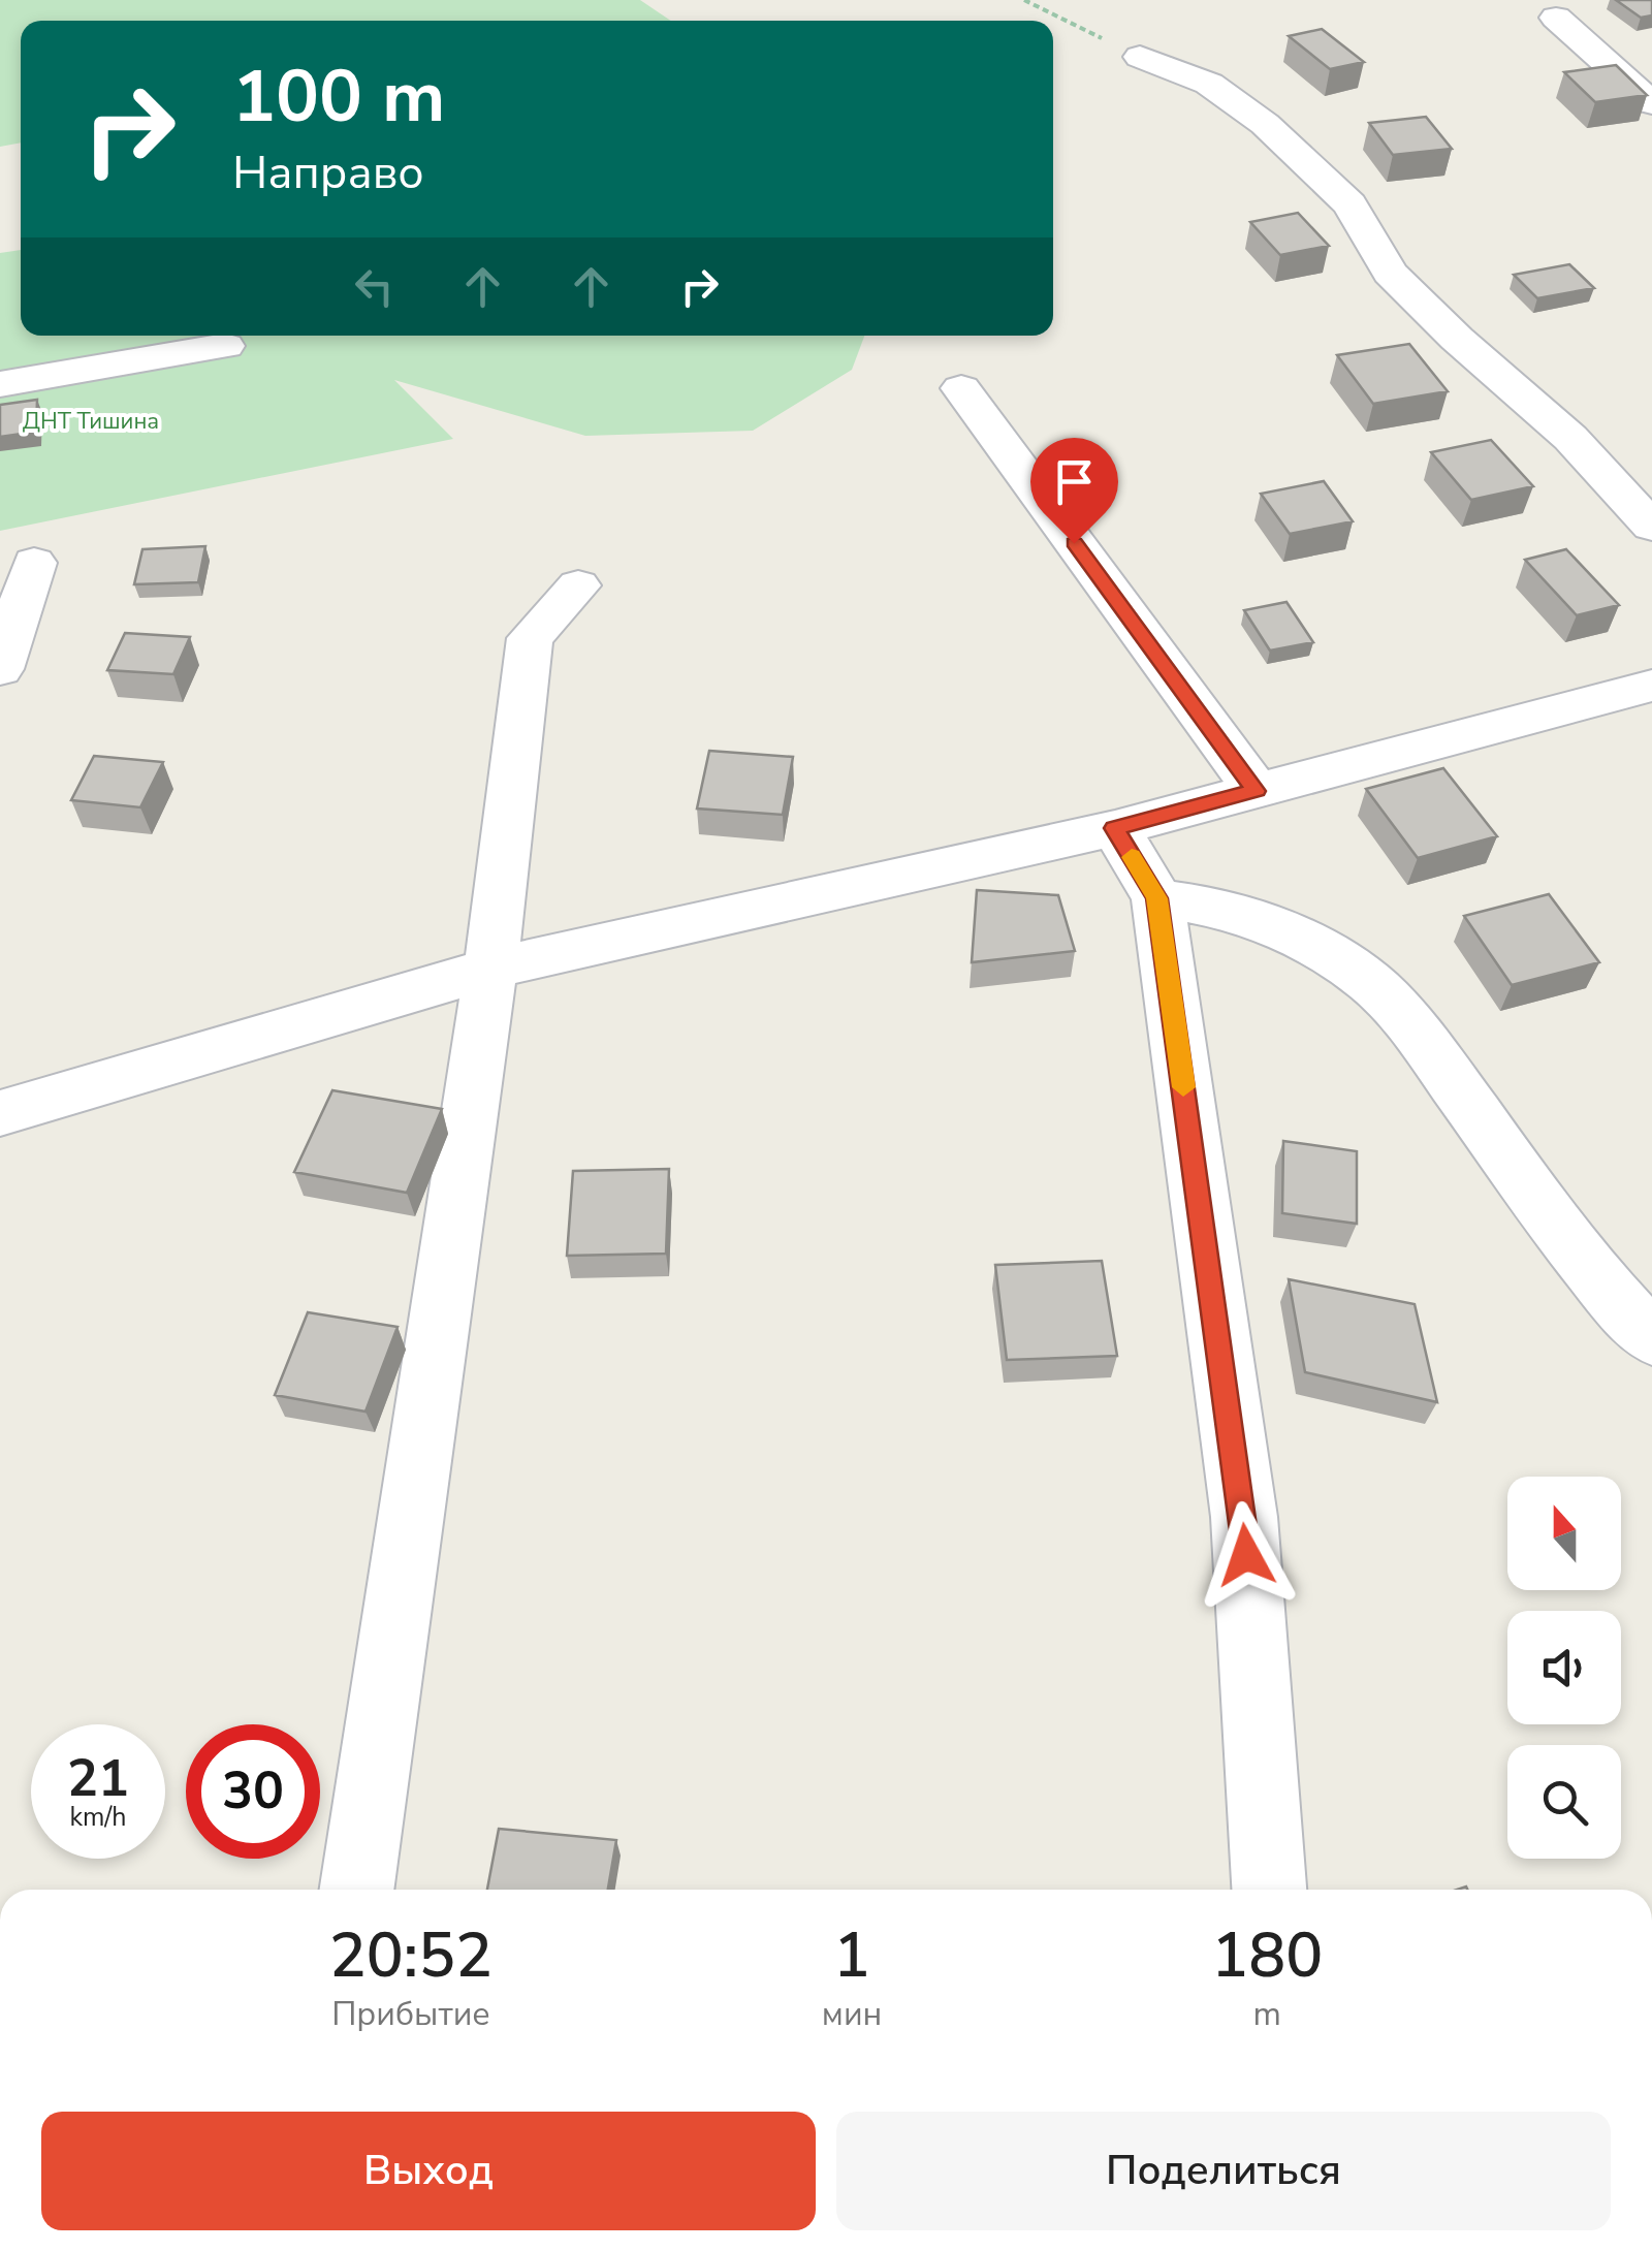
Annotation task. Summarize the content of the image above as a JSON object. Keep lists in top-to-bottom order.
{
  "parks": ["ДНТ Тишина"],
  "north": "top",
  "page": {
    "turn": ["100 m", "Направо"],
    "speed": "21 km/h",
    "limit": "30",
    "eta": [
      "20:52",
      "Прибытие",
      "1",
      "мин",
      "180",
      "m"
    ],
    "buttons": ["Выход", "Поделиться"]
  }
}
